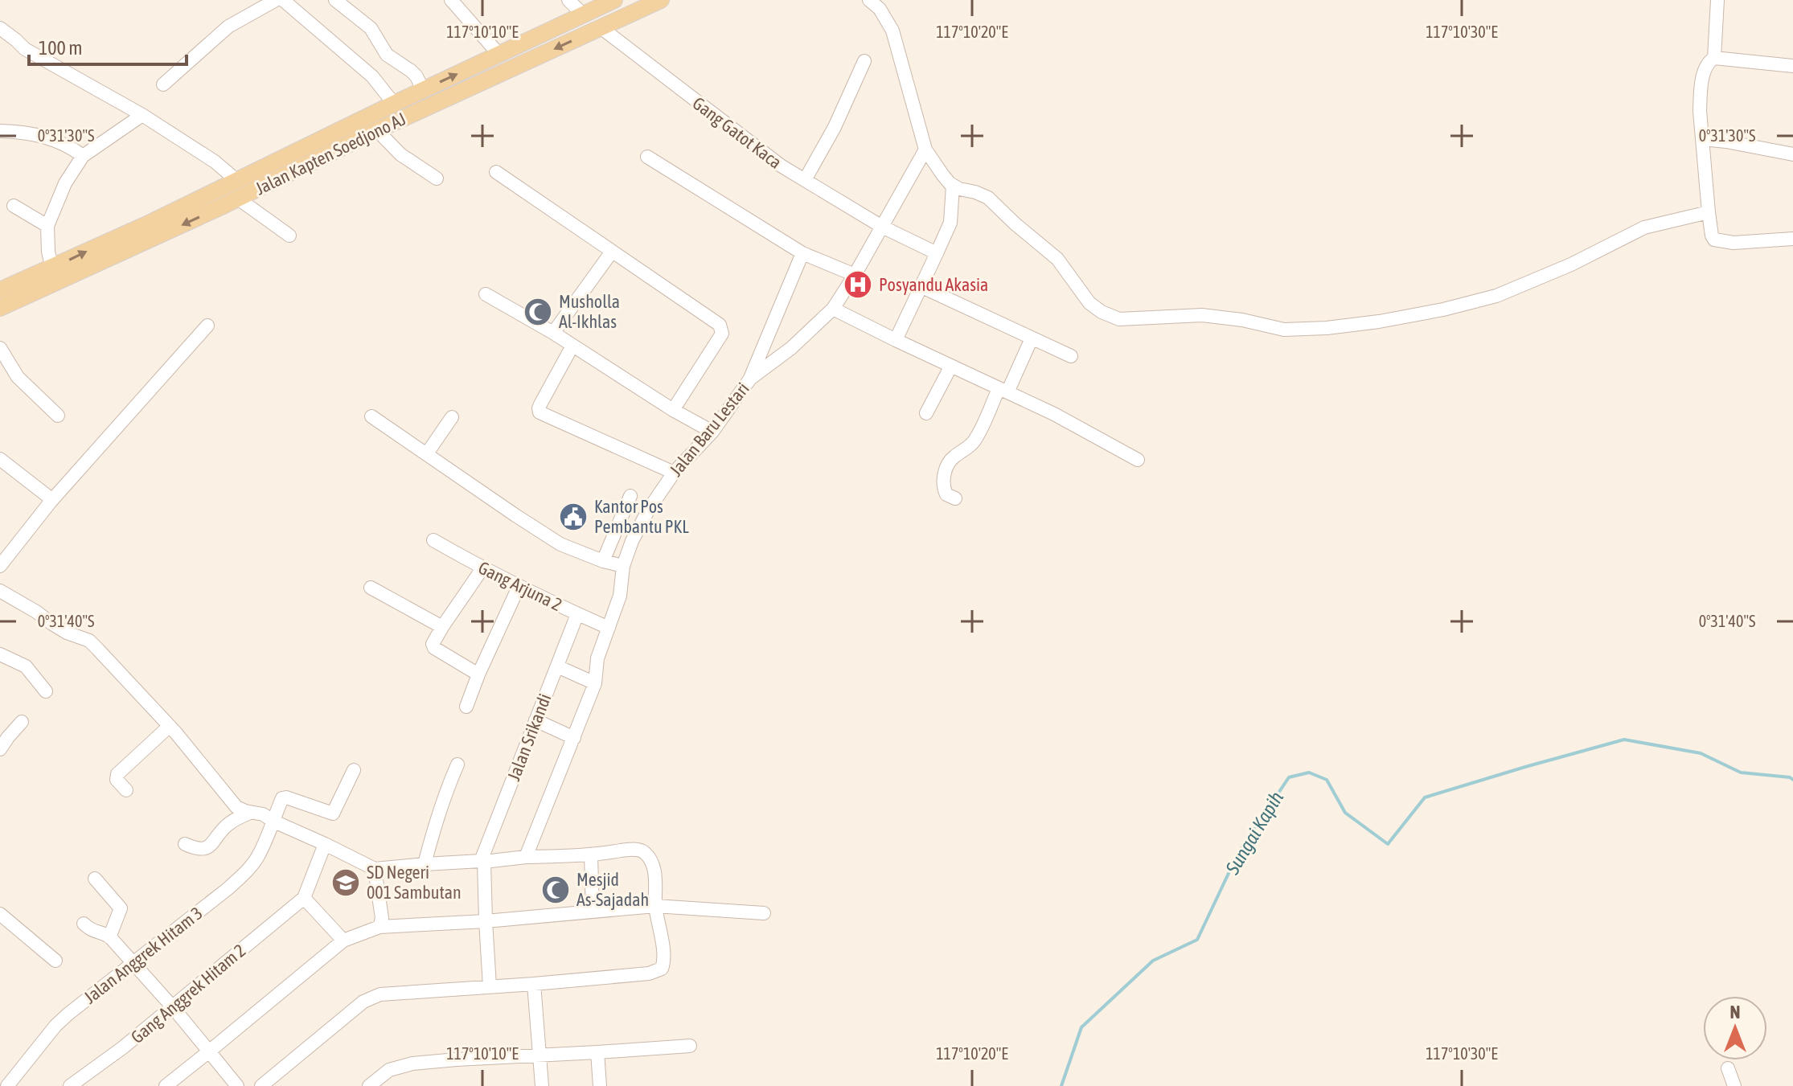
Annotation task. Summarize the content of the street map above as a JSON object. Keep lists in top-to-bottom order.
{
  "streets": {
    "main road": ["Jalan Kapten Soedjono AJ"],
    "street": [
      "Gang Gatot Kaca",
      "Jalan Baru Lestari",
      "Gang Arjuna 2",
      "Jalan Srikandi",
      "Jalan Anggrek Hitam 3",
      "Gang Anggrek Hitam 2"
    ]
  },
  "crossings": [
    ["Gang Gatot Kaca", "Jalan Kapten Soedjono AJ"],
    ["Gang Gatot Kaca", "Jalan Baru Lestari"],
    ["Jalan Baru Lestari", "Gang Arjuna 2"],
    ["Gang Arjuna 2", "Jalan Srikandi"]
  ],
  "water": ["Sungai Kapih"],
  "places": {
    "hospital": ["Posyandu Akasia"],
    "mosque": ["Musholla Al-Ikhlas", "Mesjid As-Sajadah"],
    "public building": ["Kantor Pos Pembantu PKL"],
    "school or university": ["SD Negeri 001 Sambutan"]
  },
  "scale_bar": "100 m",
  "north": "top",
  "coordinates": [
    "117°10'10\"E",
    "117°10'20\"E",
    "117°10'30\"E",
    "0°31'30\"S",
    "0°31'40\"S"
  ]
}
